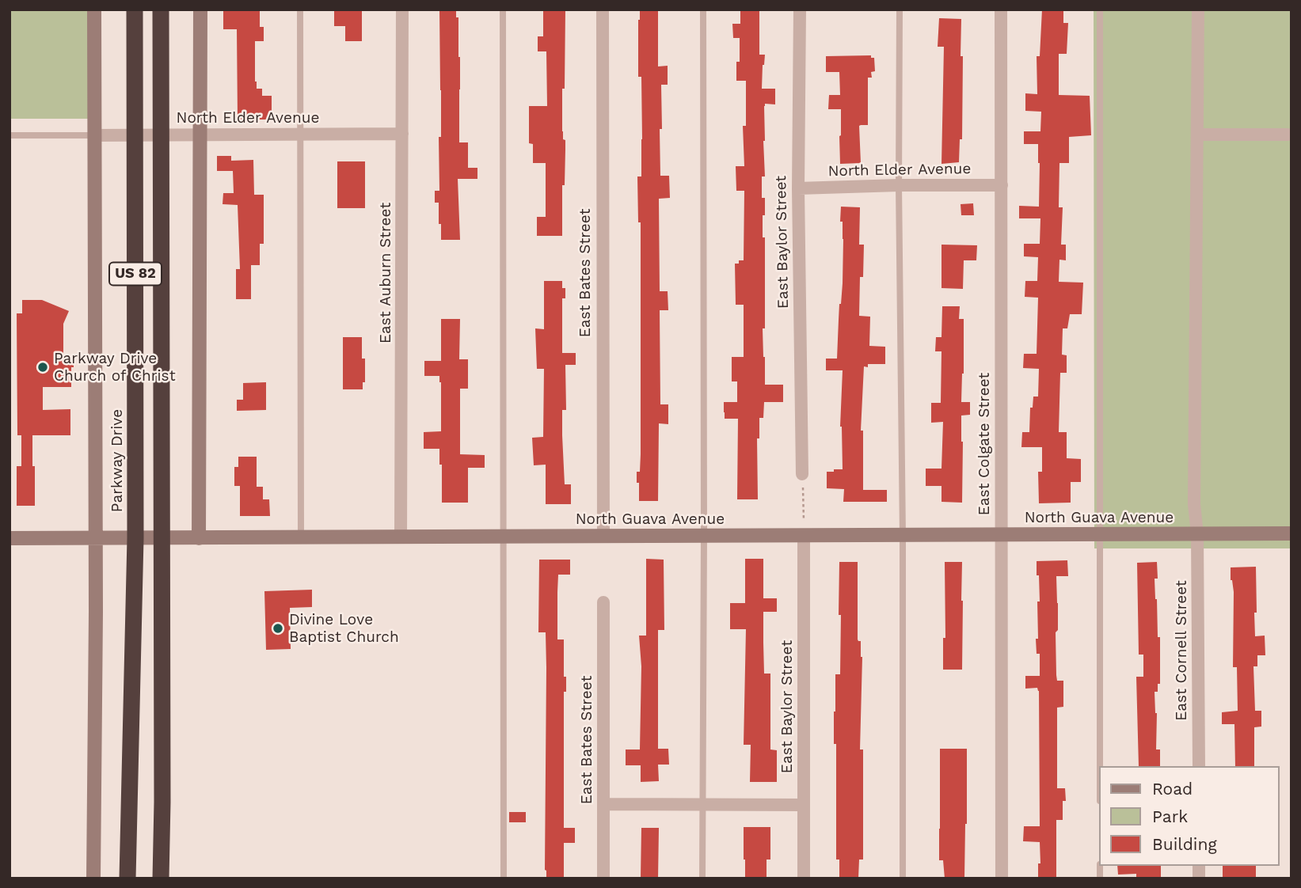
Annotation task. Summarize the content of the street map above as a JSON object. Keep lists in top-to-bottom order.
{
  "streets": {
    "highway": ["US 82", "Parkway Drive"],
    "street": [
      "North Elder Avenue",
      "East Baylor Street",
      "East Auburn Street",
      "East Bates Street",
      "East Colgate Street",
      "North Guava Avenue",
      "East Cornell Street"
    ]
  },
  "crossings": [
    ["North Elder Avenue", "East Baylor Street"],
    ["North Elder Avenue", "East Auburn Street"],
    ["North Elder Avenue", "US 82"],
    ["North Elder Avenue", "East Colgate Street"],
    ["North Elder Avenue", "Parkway Drive"],
    ["East Baylor Street", "North Guava Avenue"],
    ["East Auburn Street", "North Guava Avenue"],
    ["East Bates Street", "North Guava Avenue"],
    ["US 82", "North Guava Avenue"],
    ["East Colgate Street", "North Guava Avenue"],
    ["Parkway Drive", "North Guava Avenue"],
    ["North Guava Avenue", "East Cornell Street"]
  ],
  "places": ["Parkway Drive Church of Christ", "Divine Love Baptist Church"],
  "legend": ["Road", "Park", "Building"]
}
